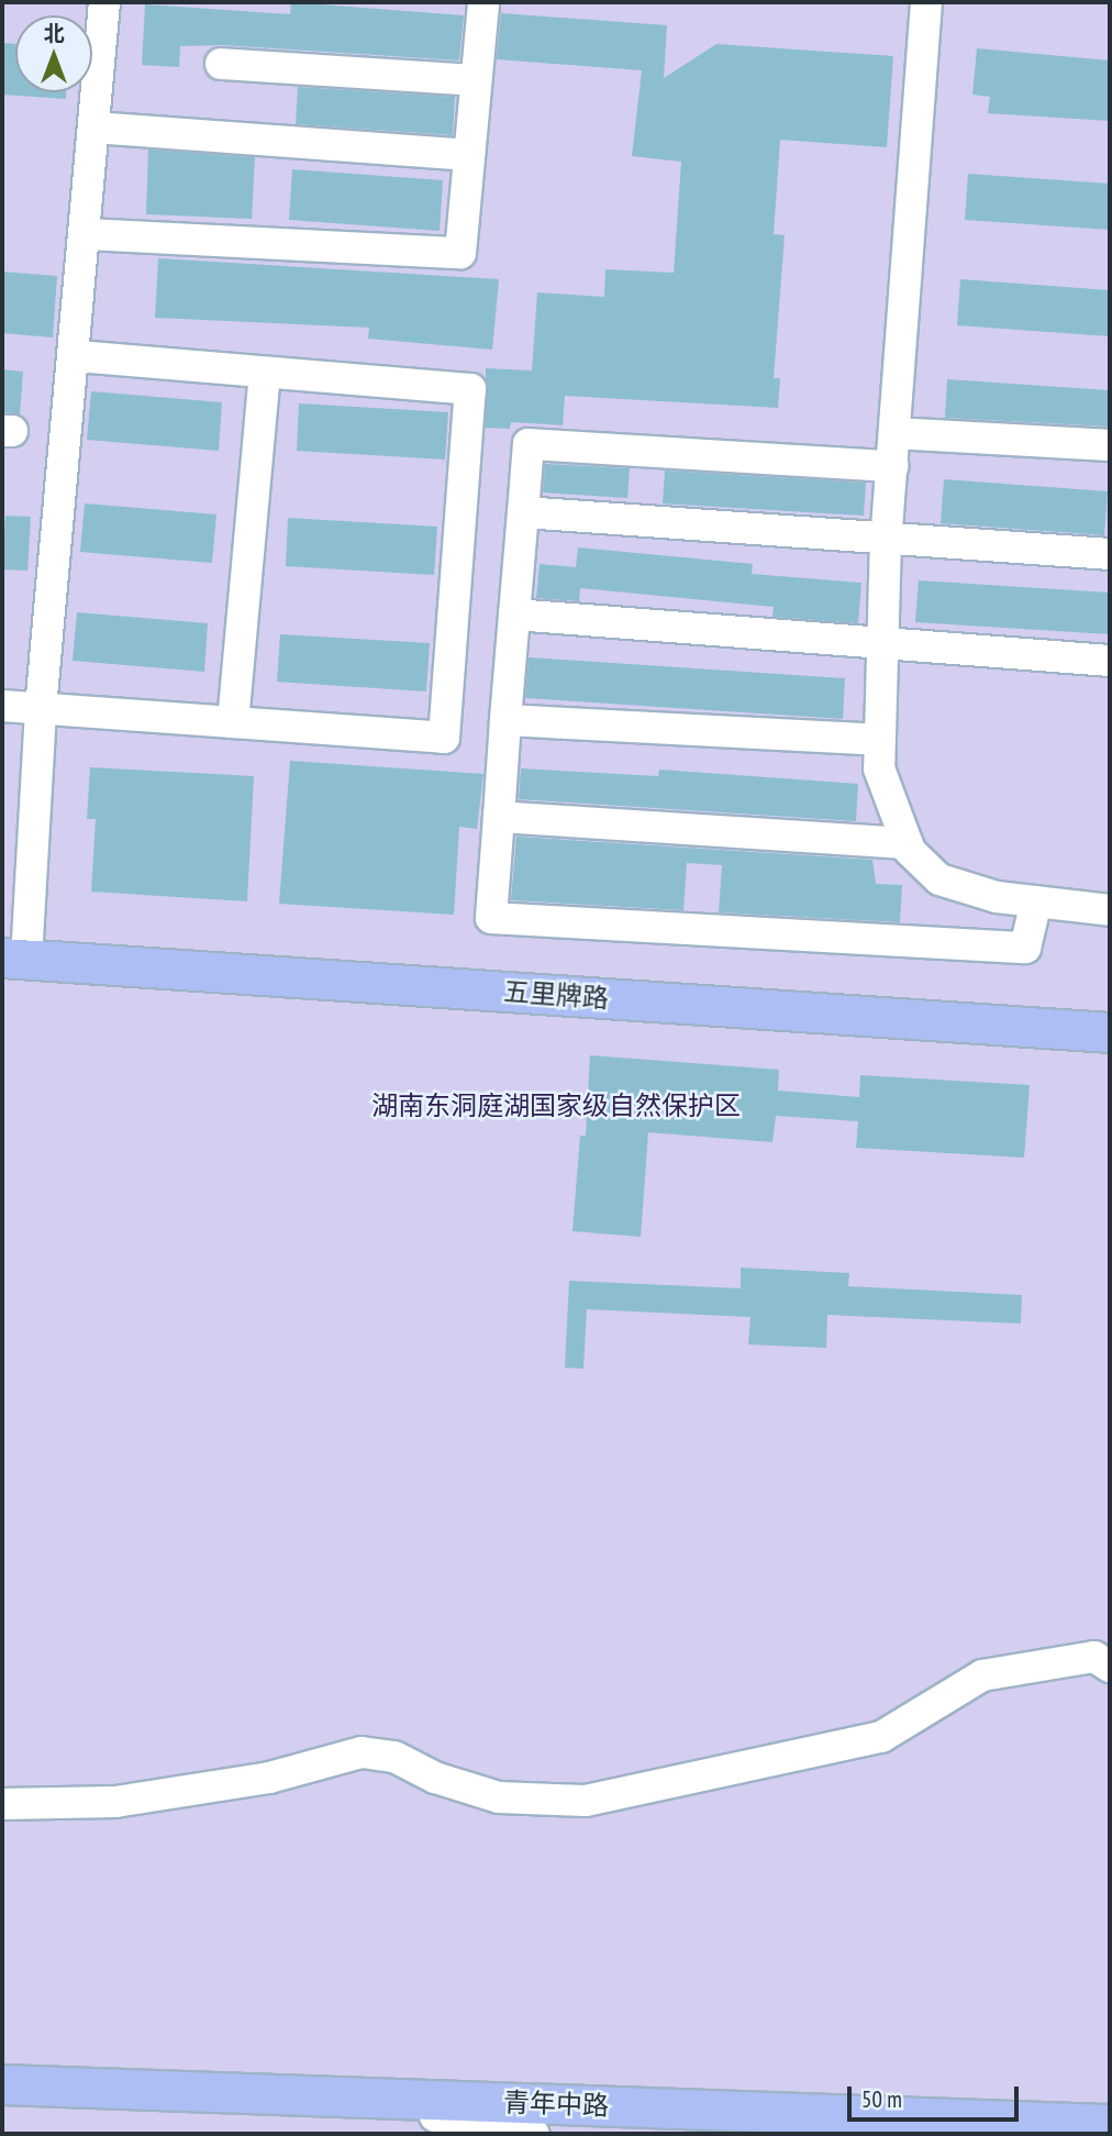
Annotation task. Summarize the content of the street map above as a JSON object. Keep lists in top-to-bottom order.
{
  "streets": {
    "main road": ["五里牌路", "青年中路"]
  },
  "parks": ["湖南东洞庭湖国家级自然保护区"],
  "scale_bar": "50 m",
  "north": "top"
}
